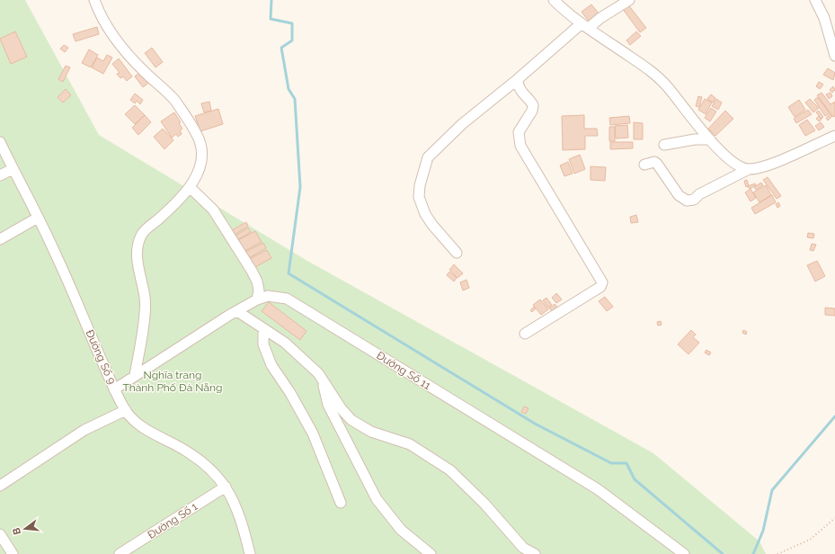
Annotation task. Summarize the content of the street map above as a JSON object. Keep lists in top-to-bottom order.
{
  "streets": {
    "street": ["Đường Số 9", "Đường Số 11", "Đường Số 1"]
  },
  "crossings": [
    ["Đường Số 9", "Đường Số 11"],
    ["Đường Số 9", "Đường Số 1"]
  ],
  "parks": ["Nghĩa trang Thành Phố Đà Nẵng"],
  "north": "left"
}
